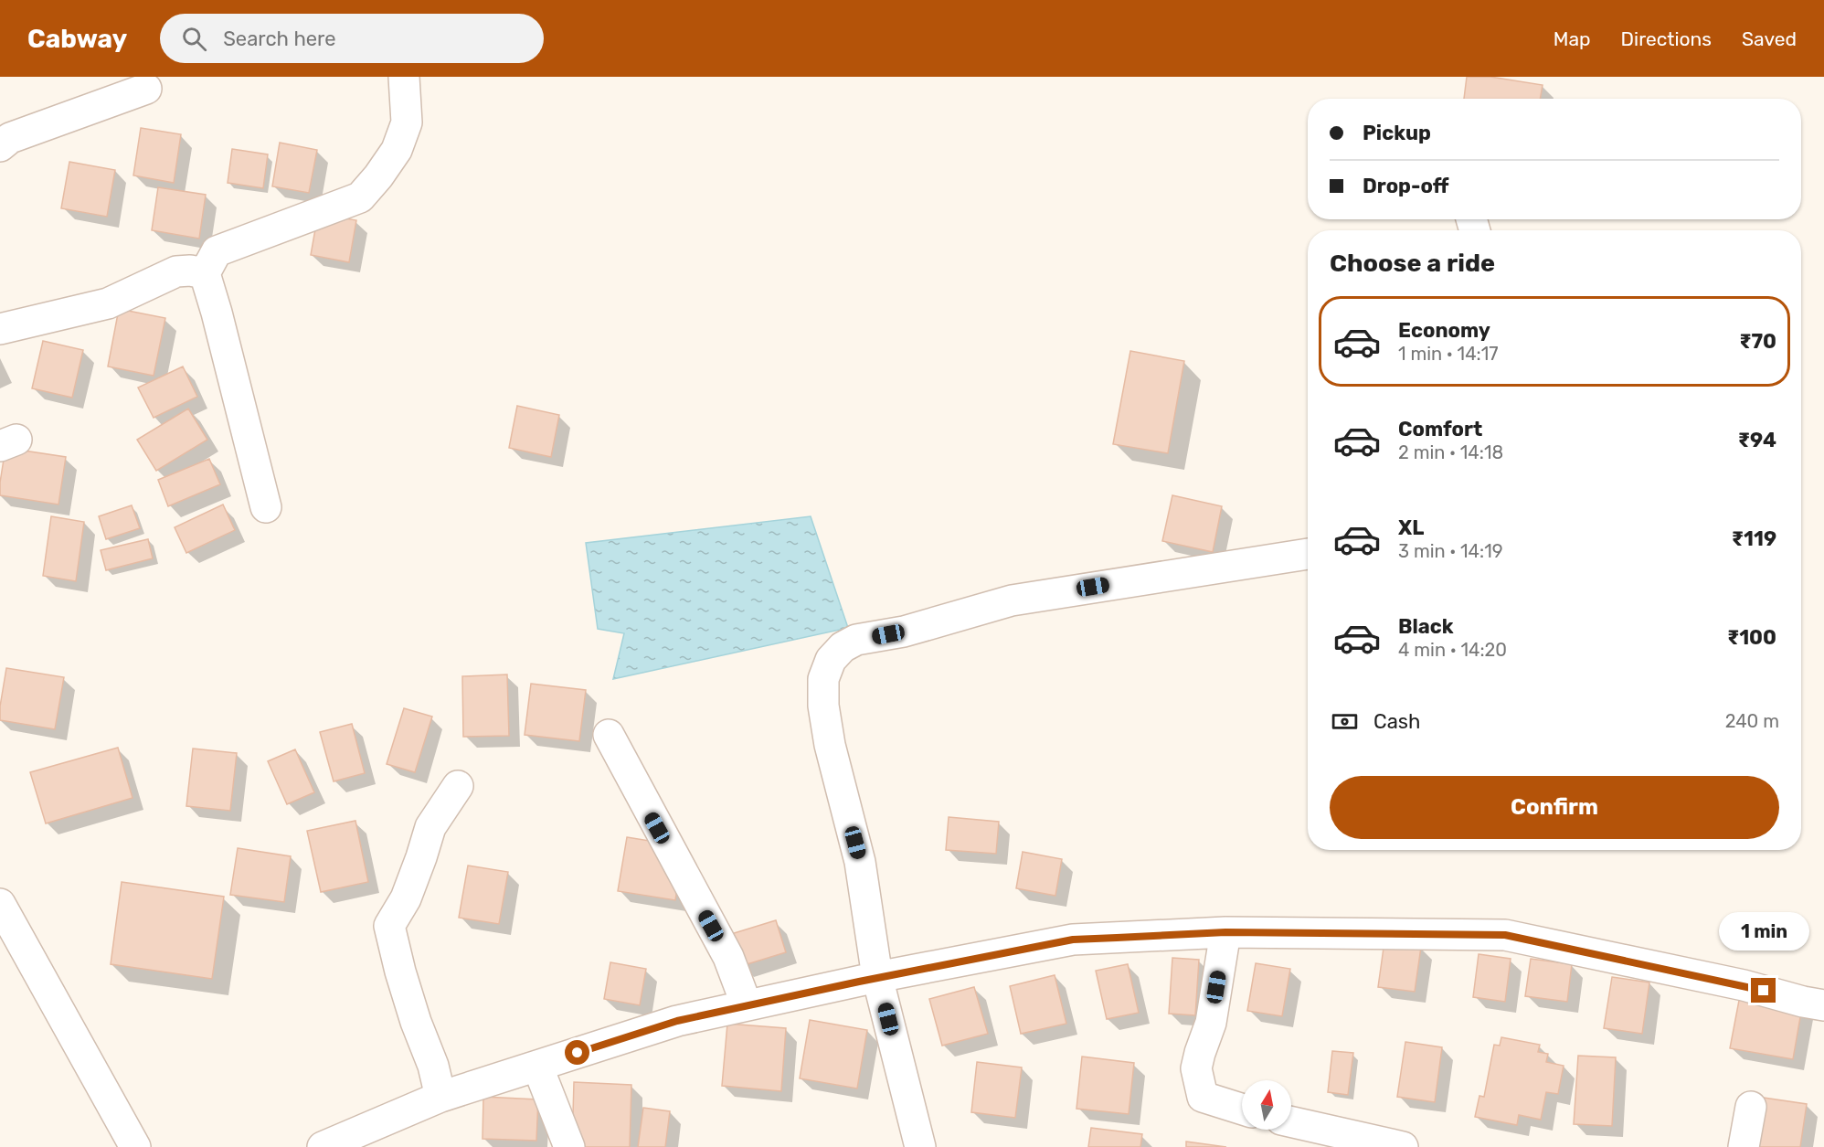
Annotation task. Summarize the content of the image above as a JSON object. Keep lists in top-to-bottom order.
{
  "north": "top",
  "page": {
    "header": "Cabway",
    "search": "Search here",
    "nav": ["Map", "Directions", "Saved"],
    "banner": ["Pickup", "Drop-off"],
    "heading": "Choose a ride",
    "list": [
      {
        "name": "Economy",
        "note": "1 min · 14:17",
        "value": "₹70"
      },
      {
        "name": "Comfort",
        "note": "2 min · 14:18",
        "value": "₹94"
      },
      {
        "name": "XL",
        "note": "3 min · 14:19",
        "value": "₹119"
      },
      {
        "name": "Black",
        "note": "4 min · 14:20",
        "value": "₹100"
      }
    ],
    "pay": ["Cash", "240 m"],
    "buttons": "Confirm",
    "bubble": "1 min"
  }
}
